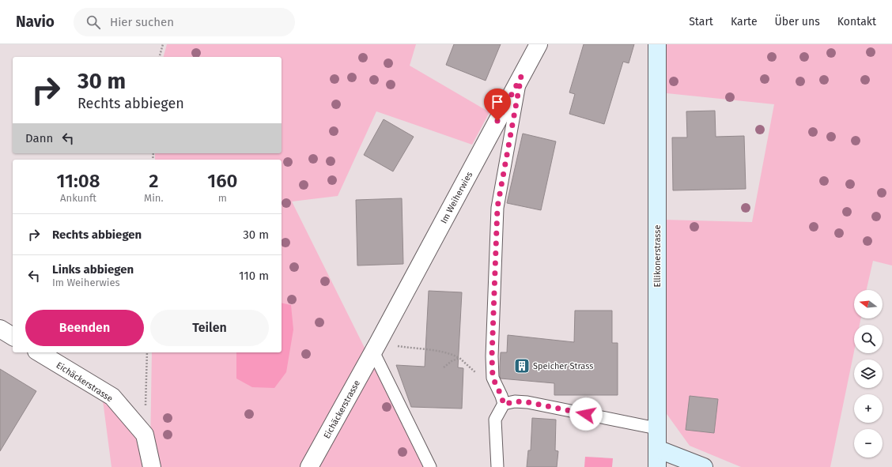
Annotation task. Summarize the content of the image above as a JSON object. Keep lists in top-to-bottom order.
{
  "streets": {
    "street": ["Im Weiherwies", "Ellikonerstrasse", "Eichäckerstrasse"]
  },
  "crossings": [
    ["Im Weiherwies", "Eichäckerstrasse"]
  ],
  "places": {
    "building": ["Speicher Strass"]
  },
  "north": "left",
  "page": {
    "header": "Navio",
    "search": "Hier suchen",
    "nav": [
      "Start",
      "Karte",
      "Über uns",
      "Kontakt"
    ],
    "turn": ["30 m", "Rechts abbiegen"],
    "then": "Dann",
    "eta": [
      "11:08",
      "Ankunft",
      "2",
      "Min.",
      "160",
      "m"
    ],
    "list": [
      {
        "name": "Rechts abbiegen",
        "value": "30 m"
      },
      {
        "name": "Links abbiegen",
        "note": "Im Weiherwies",
        "value": "110 m"
      }
    ],
    "map_buttons": ["+", "−"],
    "buttons": ["Beenden", "Teilen"]
  }
}
